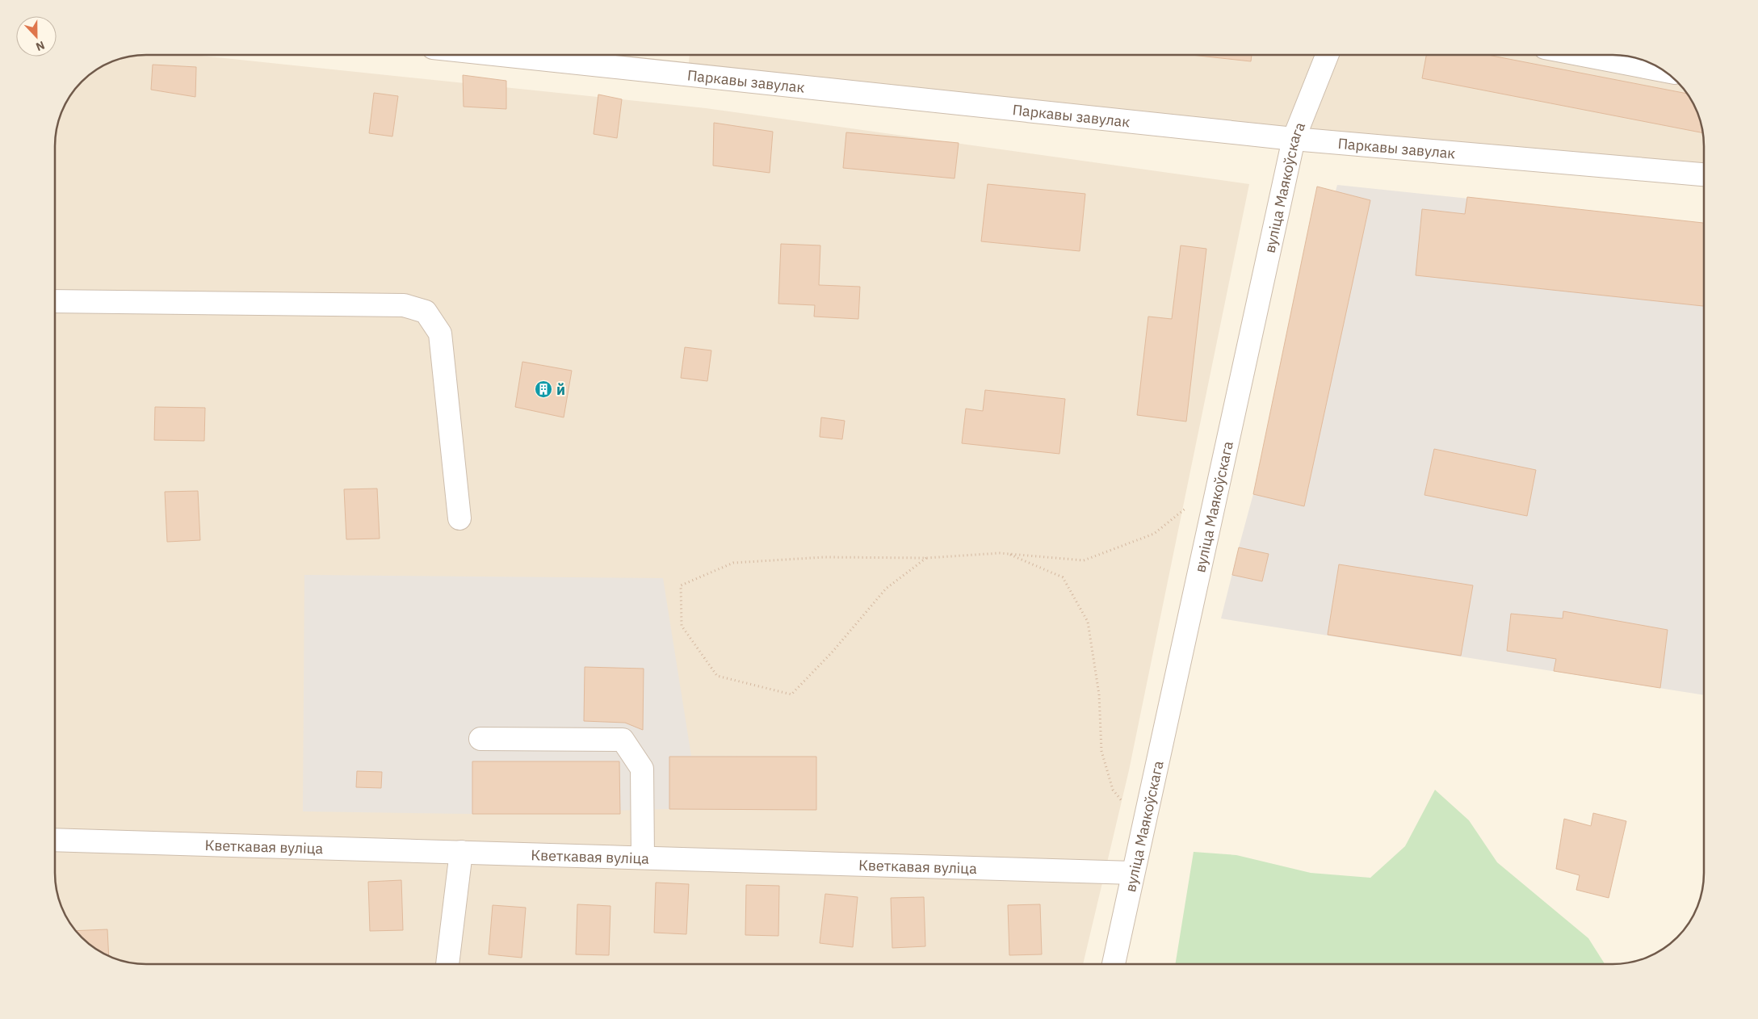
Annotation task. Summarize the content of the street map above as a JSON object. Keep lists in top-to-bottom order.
{
  "streets": {
    "street": ["Паркавы завулак", "вуліца Маякоўскага", "Кветкавая вуліца"]
  },
  "crossings": [
    ["Паркавы завулак", "вуліца Маякоўскага"],
    ["вуліца Маякоўскага", "Кветкавая вуліца"]
  ],
  "places": {
    "building": ["й"]
  },
  "north": "bottom"
}
